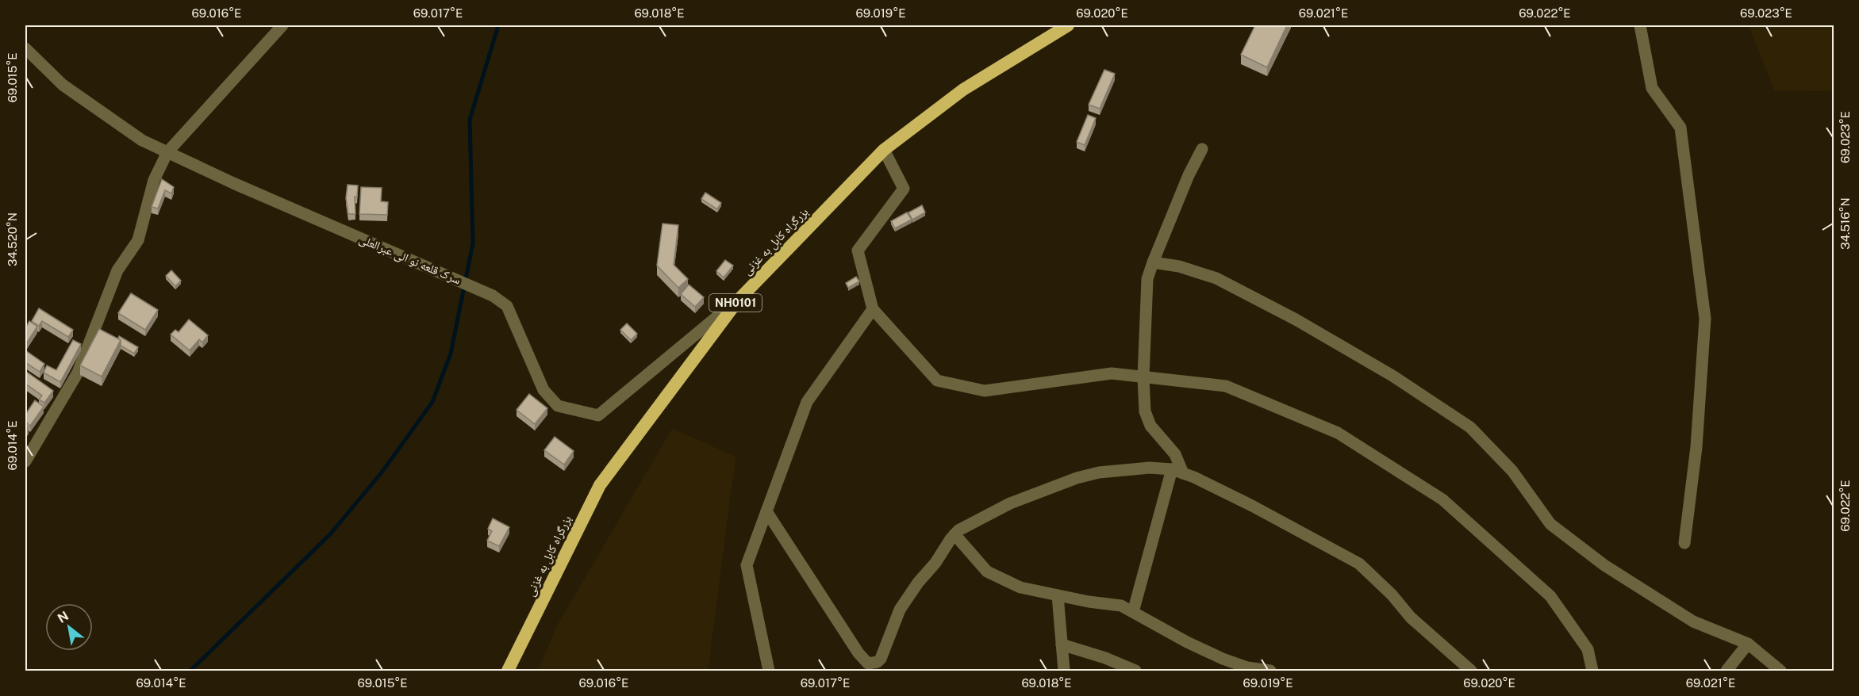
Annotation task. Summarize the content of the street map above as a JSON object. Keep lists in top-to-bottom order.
{
  "streets": {
    "highway": ["بزرگراه کابل به غزنی", "NH0101"],
    "street": ["سرک قلعه نو الی عبرالعلی"]
  },
  "crossings": [
    ["بزرگراه کابل به غزنی", "سرک قلعه نو الی عبرالعلی"]
  ],
  "north": "top left",
  "coordinates": [
    "69.016°E",
    "69.017°E",
    "69.018°E",
    "69.019°E",
    "69.020°E",
    "69.021°E",
    "69.022°E",
    "69.023°E",
    "69.015°E",
    "34.516°N",
    "34.520°N",
    "69.014°E"
  ]
}
